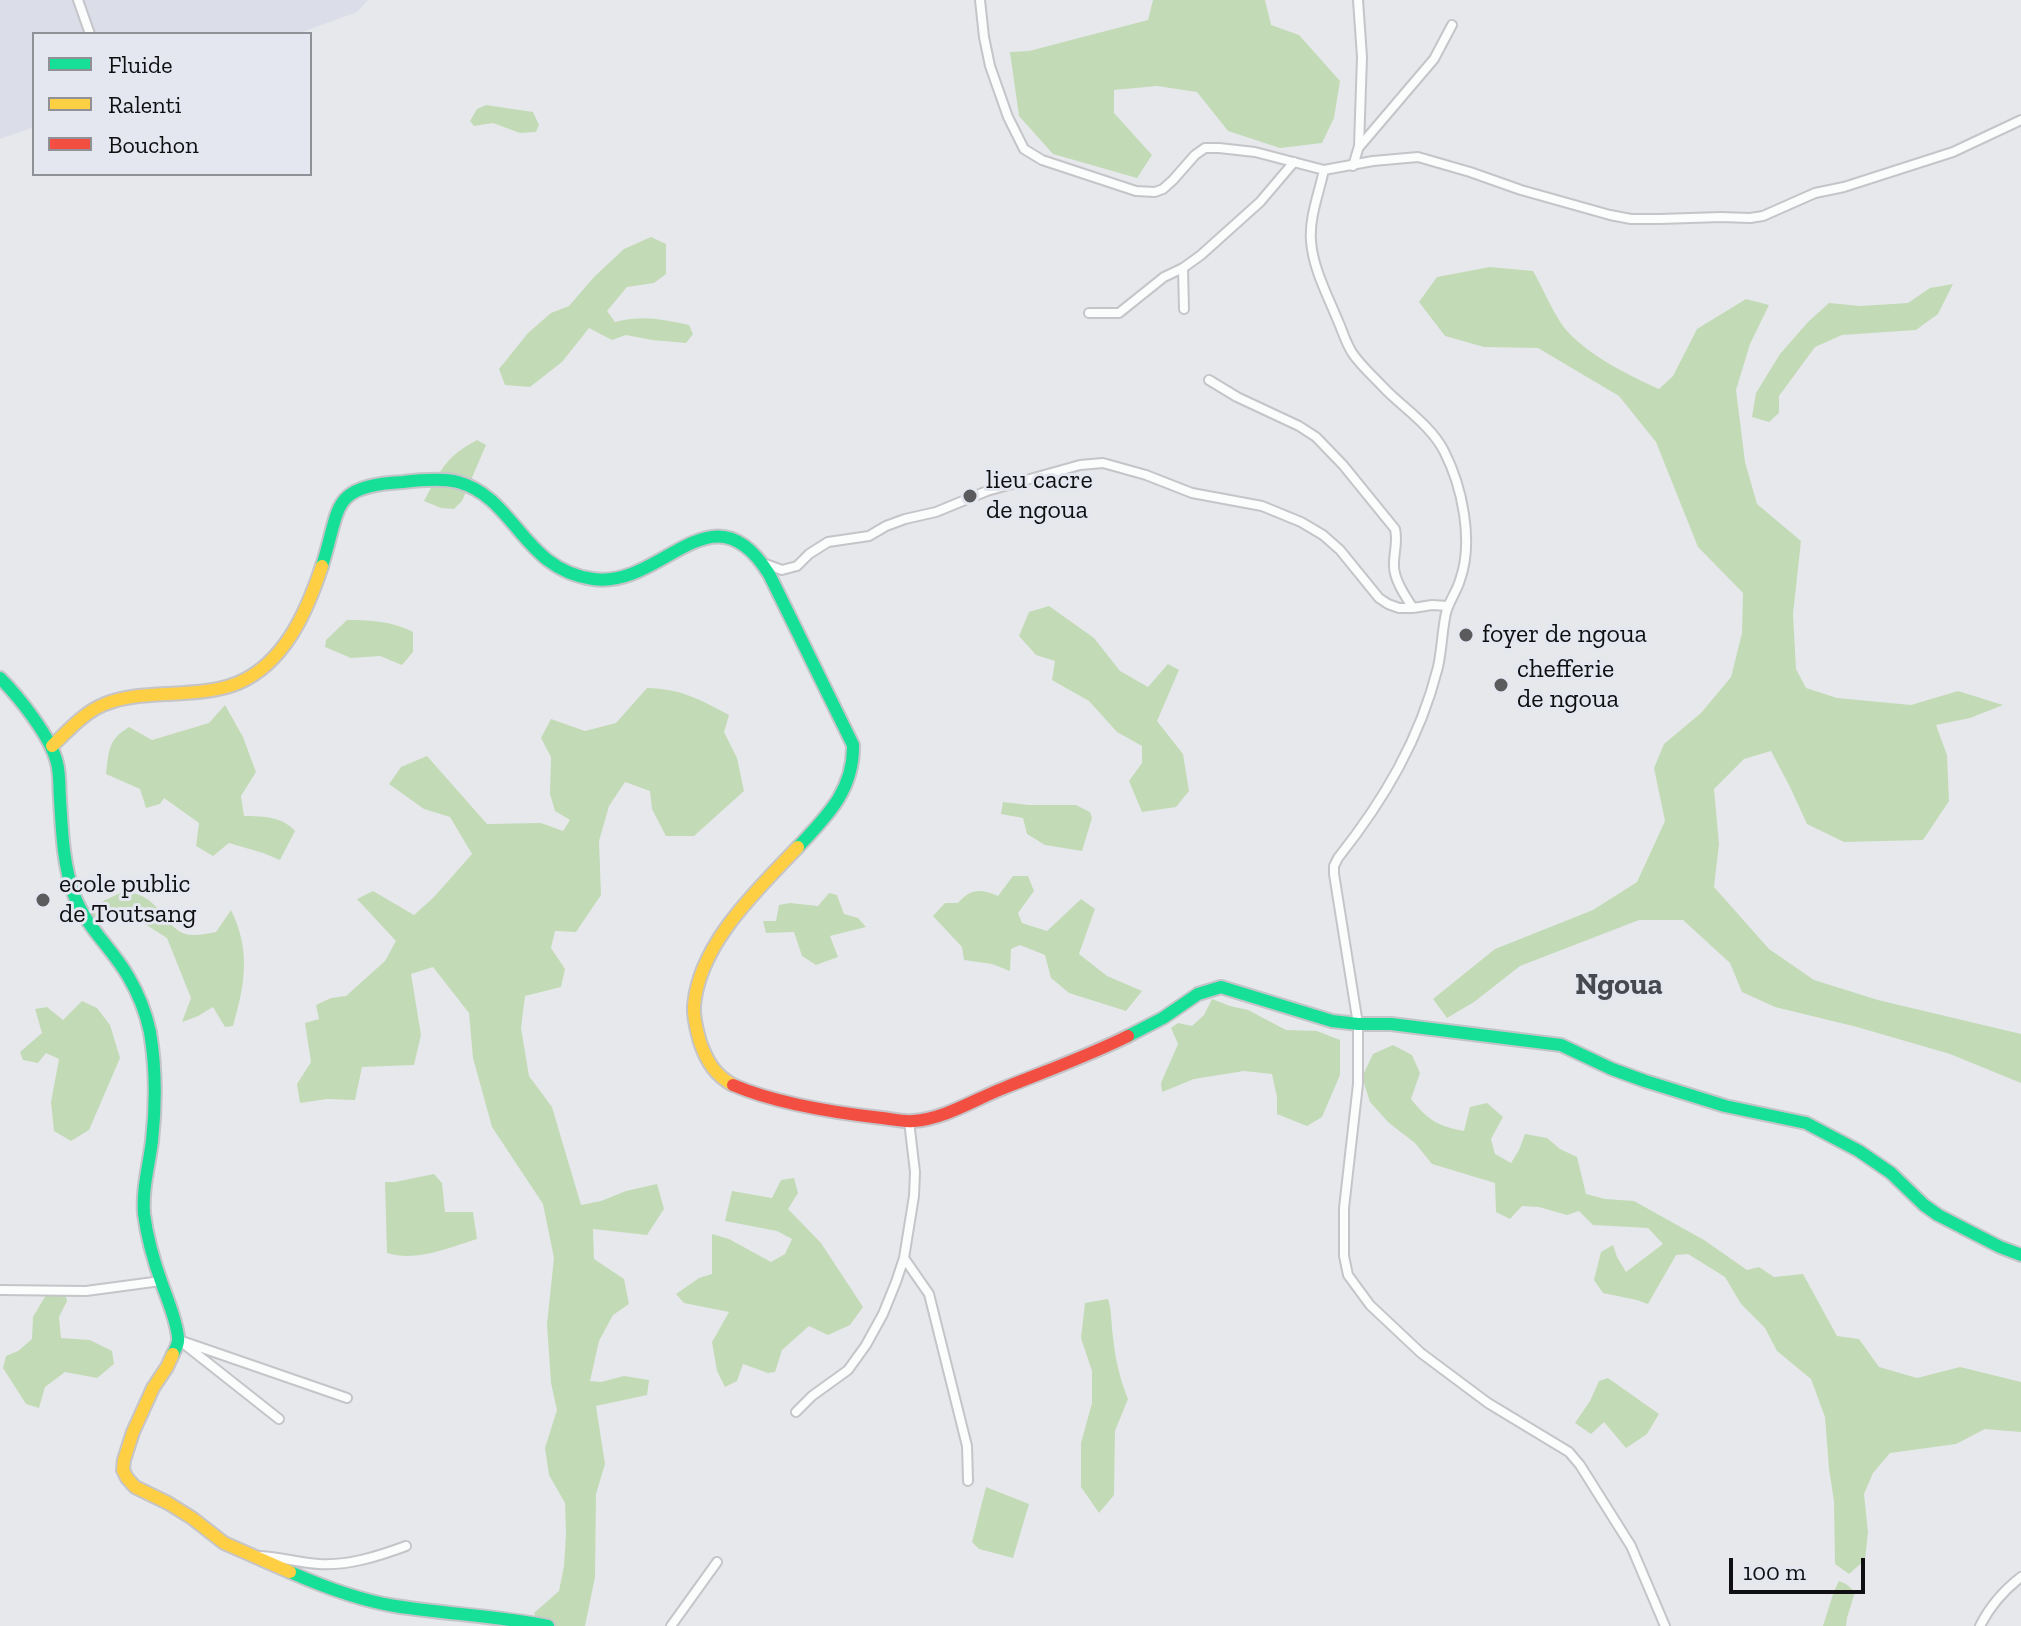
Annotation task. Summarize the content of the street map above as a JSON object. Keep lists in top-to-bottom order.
{
  "districts": ["Ngoua"],
  "places": [
    "lieu cacre de ngoua",
    "foyer de ngoua",
    "chefferie de ngoua",
    "ecole public de Toutsang"
  ],
  "legend": ["Fluide", "Ralenti", "Bouchon"],
  "scale_bar": "100 m"
}
